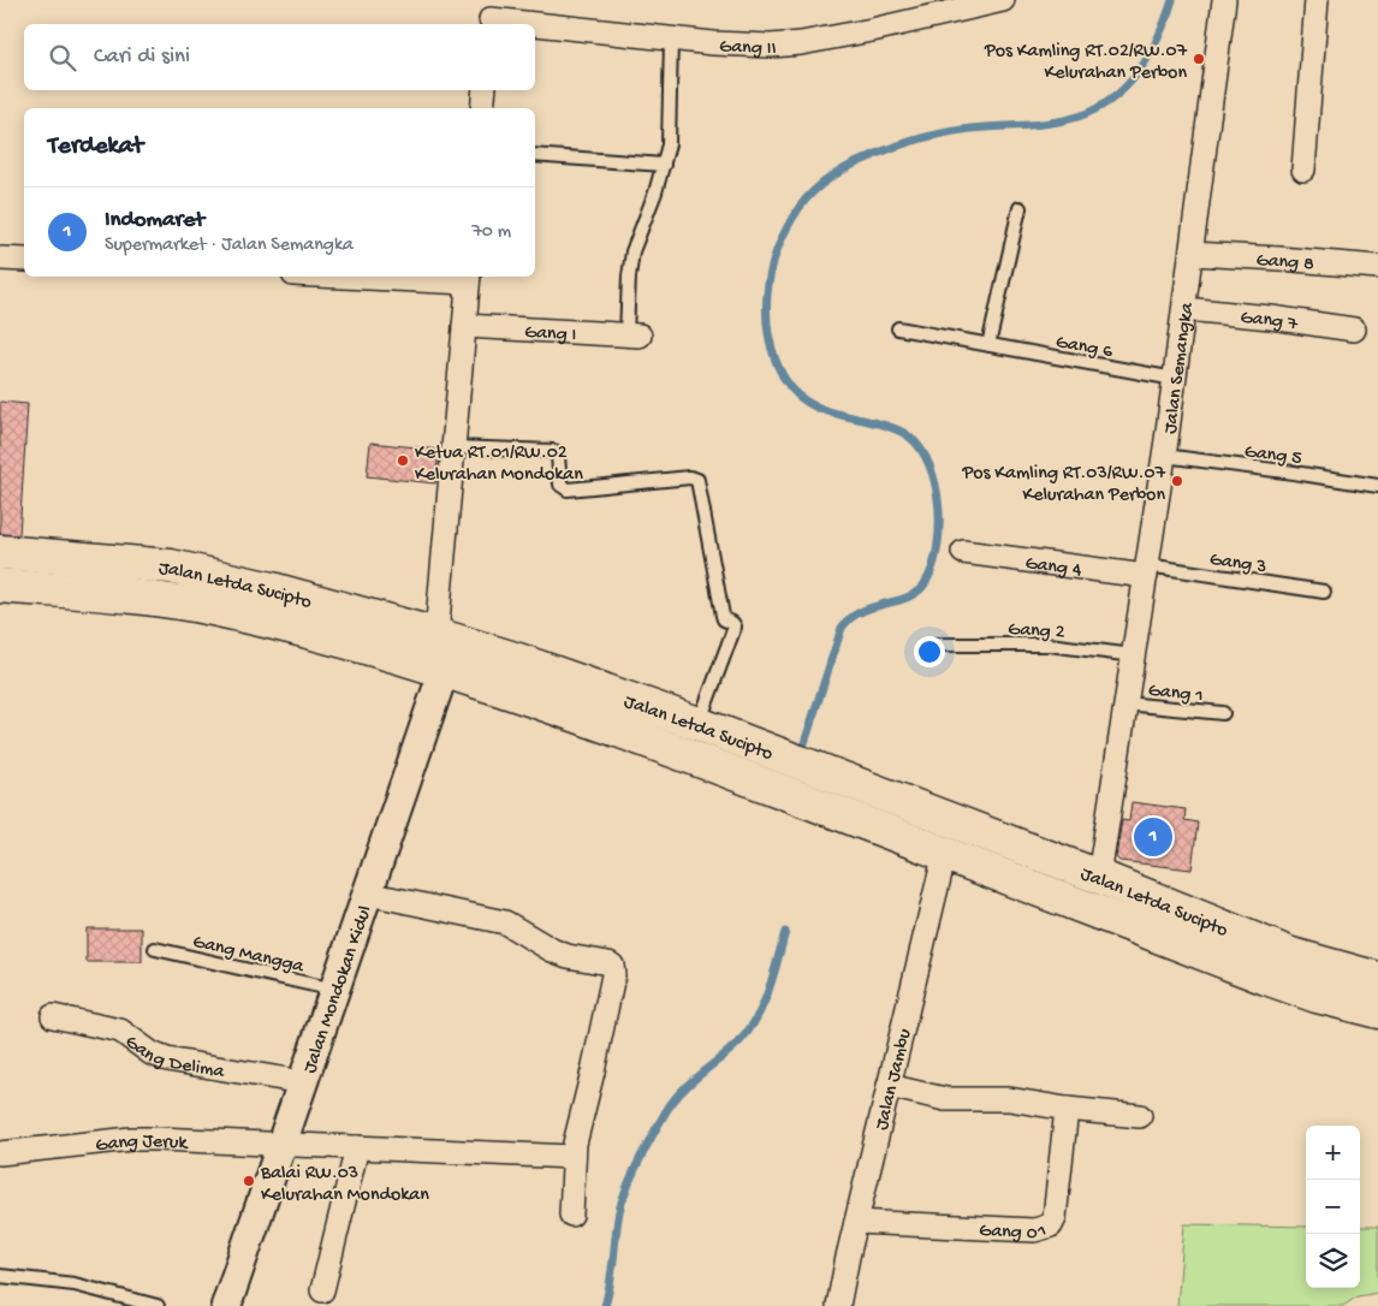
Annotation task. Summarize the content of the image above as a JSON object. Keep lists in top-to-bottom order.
{
  "streets": {
    "main road": ["Jalan Letda Sucipto"],
    "street": [
      "Gang II",
      "Gang 8",
      "Gang 7",
      "Gang I",
      "Jalan Semangka",
      "Gang 4",
      "Jalan Mondokan Kidul",
      "Gang Delima",
      "Jalan Jambu",
      "Gang Jeruk",
      "Gang 01"
    ],
    "lane": [
      "Gang 6",
      "Gang 5",
      "Gang 3",
      "Gang 2",
      "Gang 1",
      "Gang Mangga"
    ]
  },
  "crossings": [
    ["Gang 8", "Jalan Semangka"],
    ["Gang 7", "Jalan Semangka"],
    ["Gang 6", "Jalan Semangka"],
    ["Jalan Semangka", "Gang 5"],
    ["Jalan Semangka", "Gang 3"],
    ["Jalan Semangka", "Gang 4"],
    ["Jalan Semangka", "Jalan Letda Sucipto"],
    ["Jalan Semangka", "Gang 2"],
    ["Jalan Semangka", "Gang 1"],
    ["Gang 3", "Gang 4"],
    ["Jalan Letda Sucipto", "Jalan Mondokan Kidul"],
    ["Jalan Letda Sucipto", "Jalan Jambu"],
    ["Gang Mangga", "Jalan Mondokan Kidul"],
    ["Jalan Mondokan Kidul", "Gang Delima"],
    ["Jalan Mondokan Kidul", "Gang Jeruk"],
    ["Jalan Jambu", "Gang 01"]
  ],
  "places": [
    "Pos Kamling RT.02/RW.07 Kelurahan Perbon",
    "Ketua RT.01/RW.02 Kelurahan Mondokan",
    "Pos Kamling RT.03/RW.07 Kelurahan Perbon",
    "Balai RW.03 Kelurahan Mondokan"
  ],
  "page": {
    "search": "Cari di sini",
    "heading": "Terdekat",
    "list": [
      {
        "mark": "1",
        "name": "Indomaret",
        "note": "Supermarket · Jalan Semangka",
        "value": "70 m"
      }
    ],
    "pins": "1",
    "map_buttons": ["+", "−"]
  }
}
